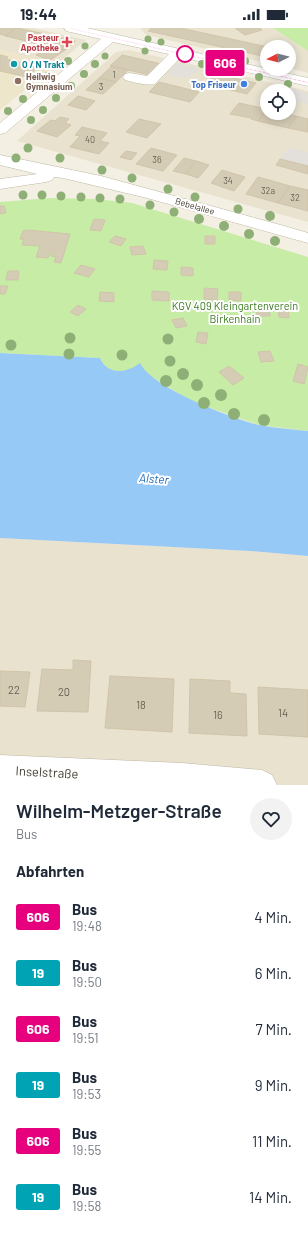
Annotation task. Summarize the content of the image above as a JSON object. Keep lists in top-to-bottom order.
{
  "streets": {
    "street": ["Bebelallee", "Inselstraße"]
  },
  "water": ["Alster"],
  "parks": ["KGV 409 Kleingartenverein Birkenhain"],
  "places": {
    "health": ["Pasteur Apotheke"],
    "other": ["O / N Trakt", "Heilwig Gymnasium", "Top Friseur"]
  },
  "lines": ["bus line 606"],
  "house_numbers": [
    "1",
    "3",
    "40",
    "36",
    "34",
    "32a",
    "32",
    "22",
    "20",
    "18",
    "14",
    "16"
  ],
  "north": "left",
  "page": {
    "status": "19:44",
    "on_map": "606",
    "heading": [
      ["Wilhelm-Metzger-Straße", "Bus"],
      "Abfahrten"
    ],
    "list": [
      {
        "mark": "606",
        "name": "Bus",
        "note": "19:48",
        "value": "4 Min."
      },
      {
        "mark": "19",
        "name": "Bus",
        "note": "19:50",
        "value": "6 Min."
      },
      {
        "mark": "606",
        "name": "Bus",
        "note": "19:51",
        "value": "7 Min."
      },
      {
        "mark": "19",
        "name": "Bus",
        "note": "19:53",
        "value": "9 Min."
      },
      {
        "mark": "606",
        "name": "Bus",
        "note": "19:55",
        "value": "11 Min."
      },
      {
        "mark": "19",
        "name": "Bus",
        "note": "19:58",
        "value": "14 Min."
      }
    ]
  }
}
